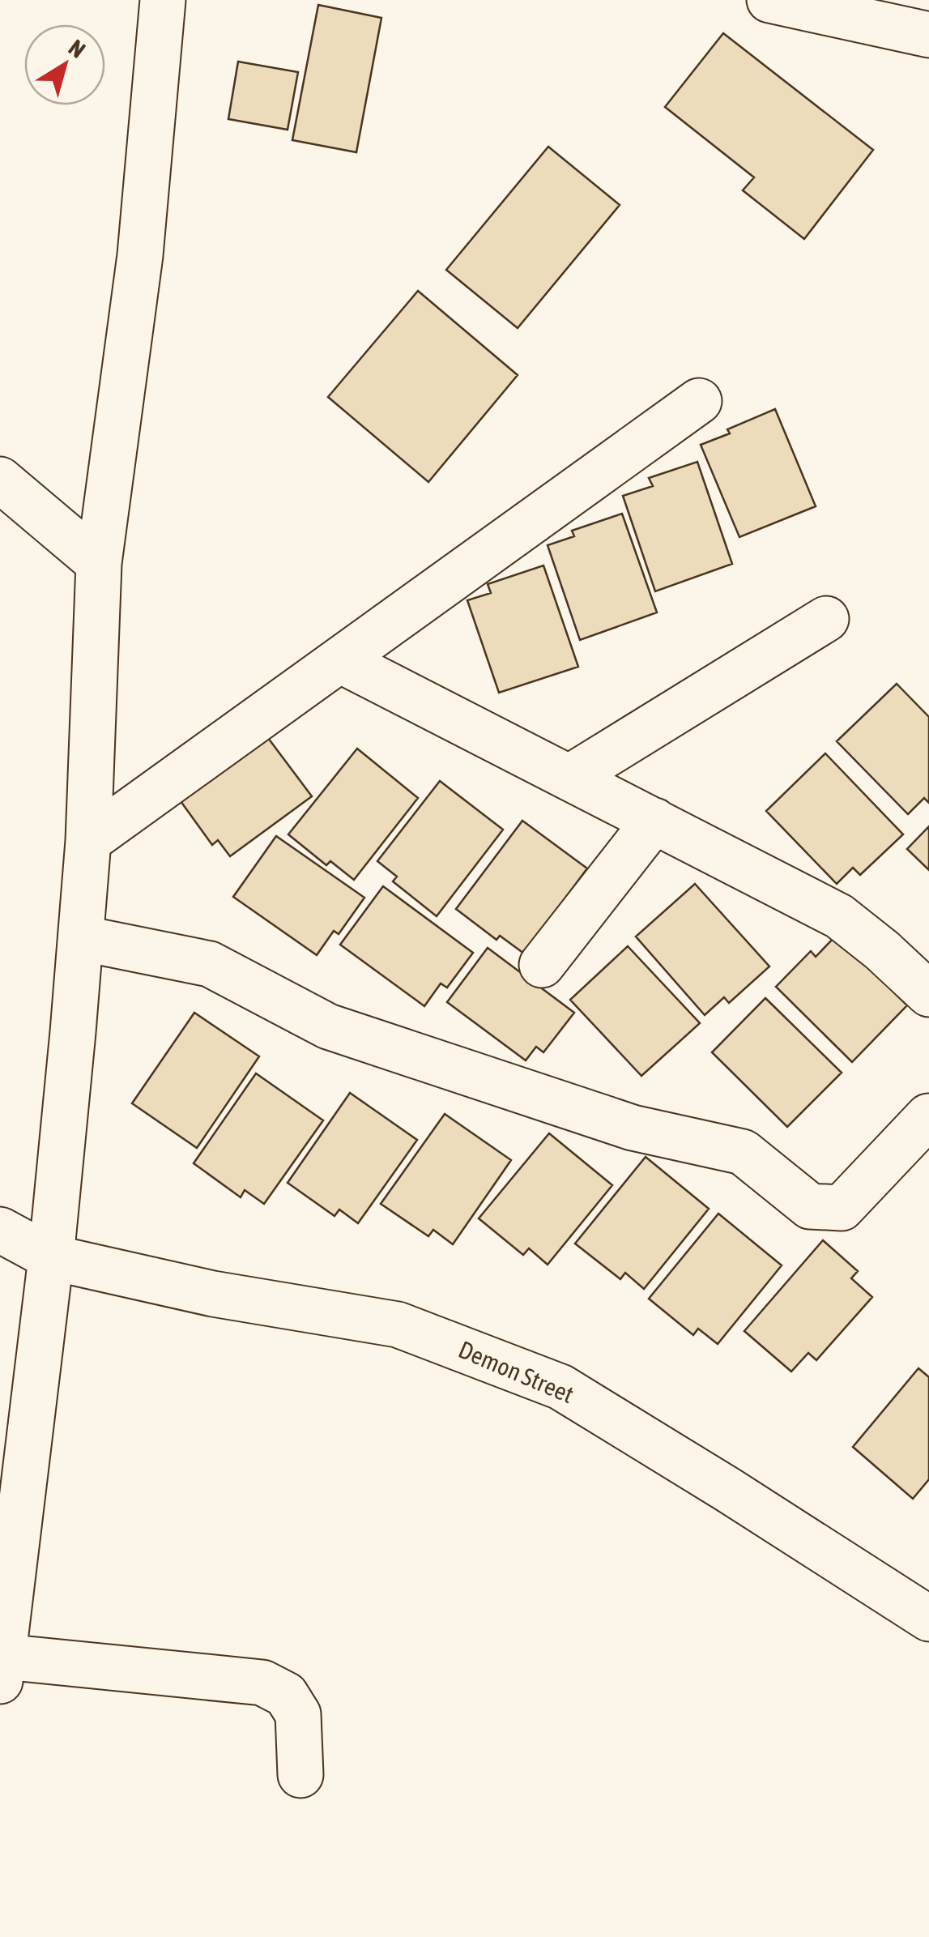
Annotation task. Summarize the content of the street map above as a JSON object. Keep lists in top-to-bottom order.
{
  "streets": {
    "street": ["Demon Street"]
  },
  "north": "top right"
}
